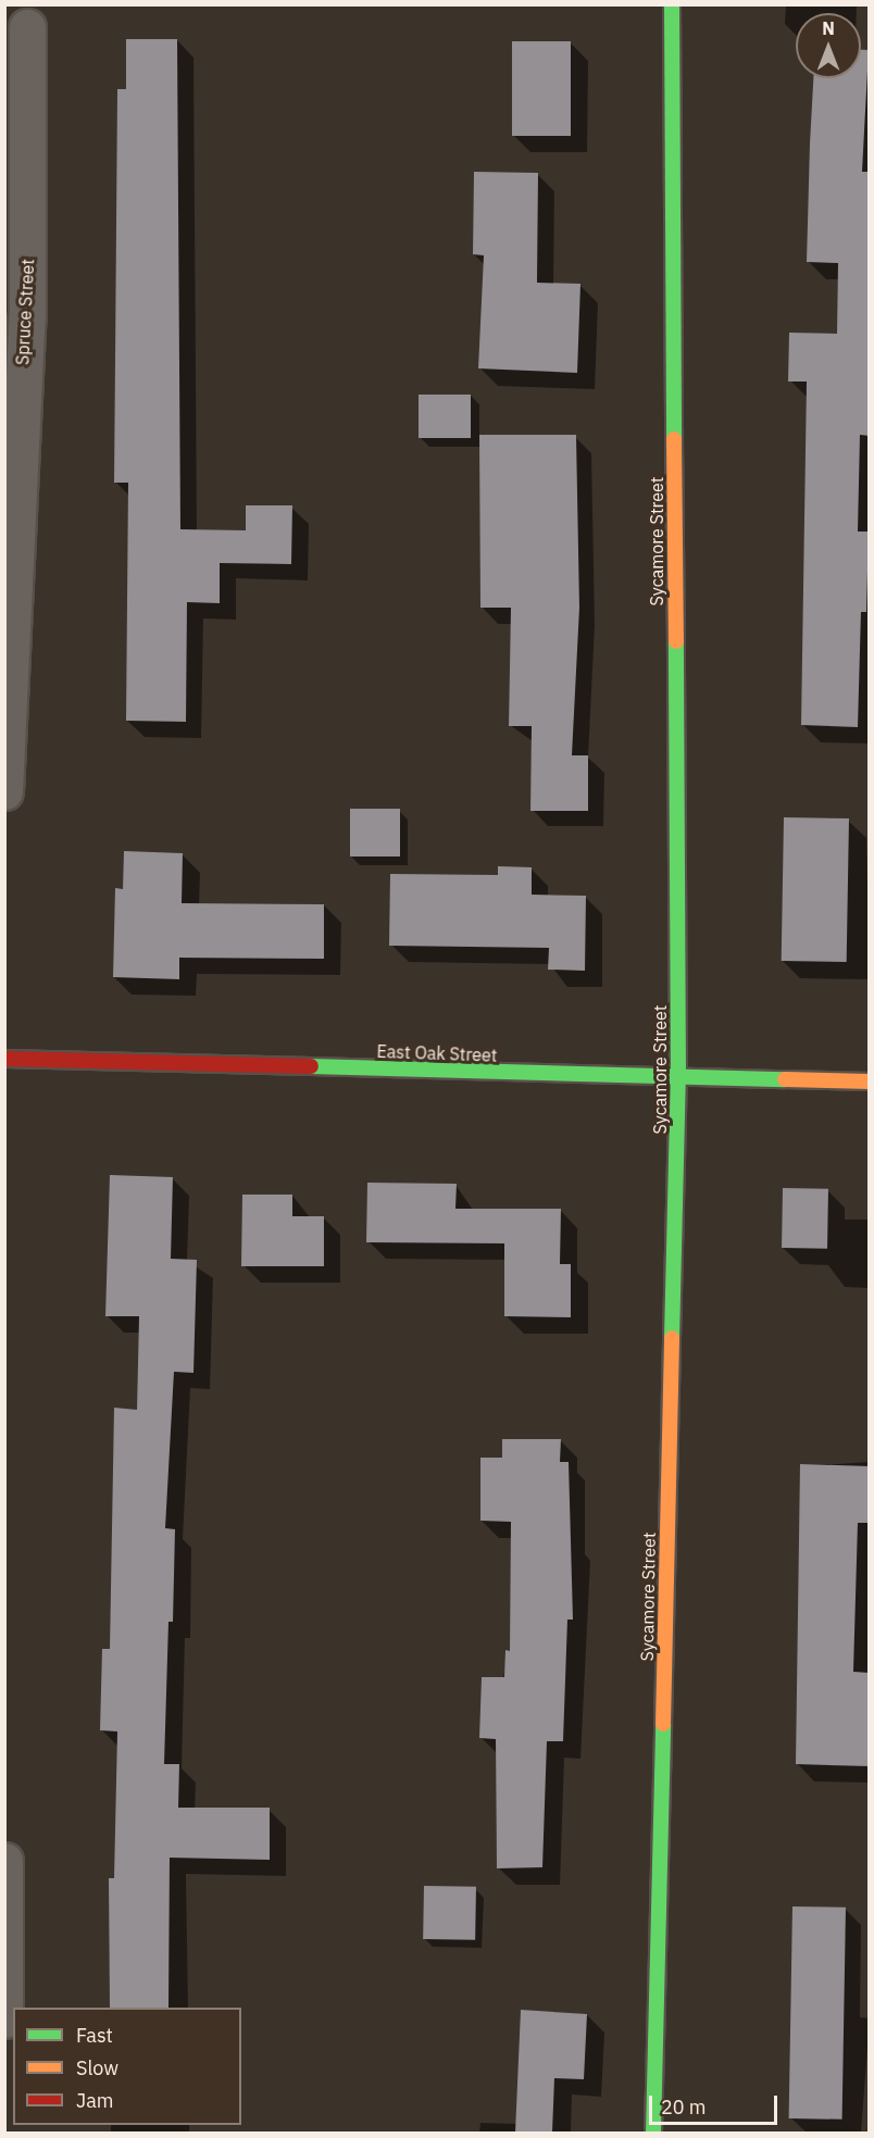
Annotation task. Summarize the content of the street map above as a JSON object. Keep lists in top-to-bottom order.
{
  "streets": {
    "street": ["Spruce Street", "Sycamore Street", "East Oak Street"]
  },
  "crossings": [
    ["Sycamore Street", "East Oak Street"]
  ],
  "legend": ["Fast", "Slow", "Jam"],
  "scale_bar": "20 m",
  "north": "top"
}
